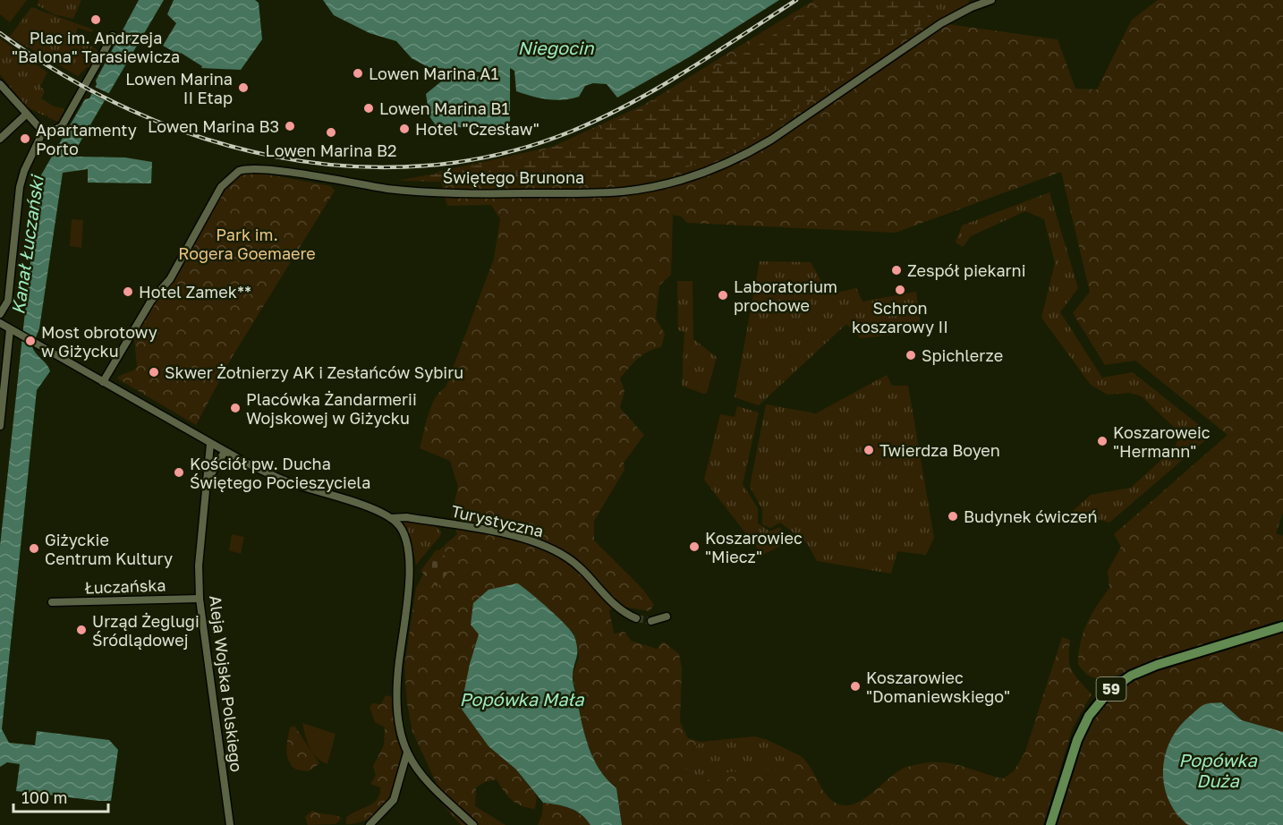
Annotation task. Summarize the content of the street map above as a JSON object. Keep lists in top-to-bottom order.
{
  "streets": {
    "main road": ["59"],
    "street": [
      "Świętego Brunona",
      "Turystyczna",
      "Łuczańska",
      "Aleja Wojska Polskiego"
    ]
  },
  "crossings": [
    ["Łuczańska", "Aleja Wojska Polskiego"]
  ],
  "water": [
    "Niegocin",
    "Kanał Łuczański",
    "Popówka Mała",
    "Popówka Duża"
  ],
  "parks": ["Park im. Rogera Goemaere"],
  "places": [
    "Plac im. Andrzeja \"Balona\" Tarasiewicza",
    "Lowen Marina A1",
    "Lowen Marina II Etap",
    "Lowen Marina B1",
    "Lowen Marina B3",
    "Hotel \"Czesław\"",
    "Lowen Marina B2",
    "Apartamenty Porto",
    "Zespół piekarni",
    "Schron koszarowy II",
    "Hotel Zamek**",
    "Laboratorium prochowe",
    "Most obrotowy w Giżycku",
    "Spichlerze",
    "Skwer Żołnierzy AK i Zesłańców Sybiru",
    "Placówka Żandarmerii Wojskowej w Giżycku",
    "Koszaroweic \"Hermann\"",
    "Twierdza Boyen",
    "Kościół pw. Ducha Świętego Pocieszyciela",
    "Budynek ćwiczeń",
    "Koszarowiec \"Miecz\"",
    "Giżyckie Centrum Kultury",
    "Urząd Żeglugi Śródlądowej",
    "Koszarowiec \"Domaniewskiego\""
  ],
  "scale_bar": "100 m"
}
